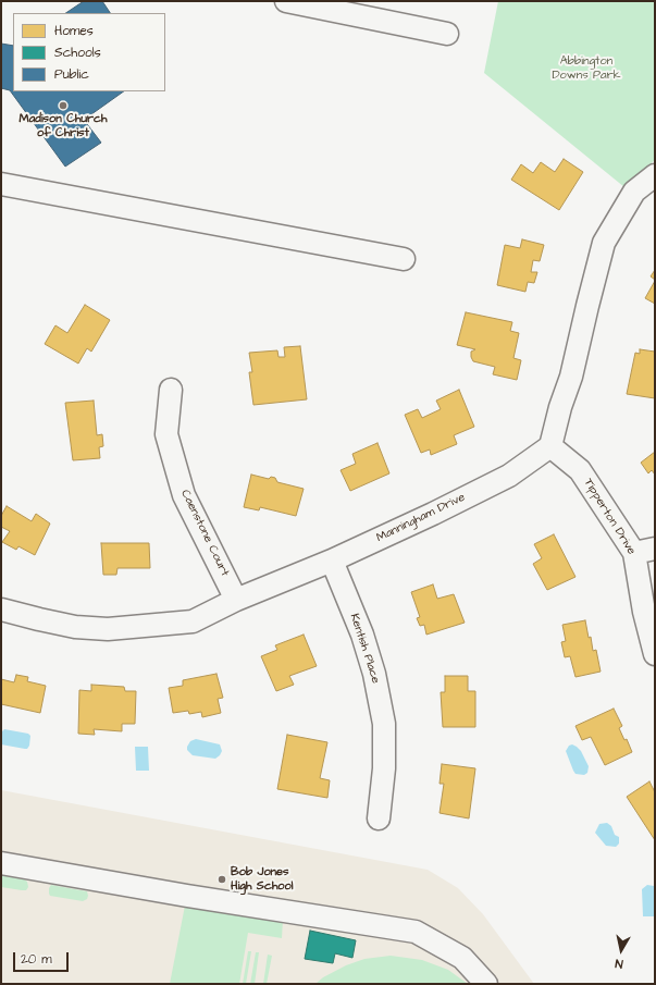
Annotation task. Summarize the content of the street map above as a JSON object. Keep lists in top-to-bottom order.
{
  "streets": {
    "street": [
      "Tipperton Drive",
      "Manningham Drive",
      "Caenstone Court",
      "Kentish Place"
    ]
  },
  "crossings": [
    ["Tipperton Drive", "Manningham Drive"],
    ["Manningham Drive", "Caenstone Court"],
    ["Manningham Drive", "Kentish Place"]
  ],
  "parks": ["Abbington Downs Park"],
  "places": ["Madison Church of Christ", "Bob Jones High School"],
  "legend": ["Homes", "Schools", "Public"],
  "scale_bar": "20 m",
  "north": "bottom"
}
